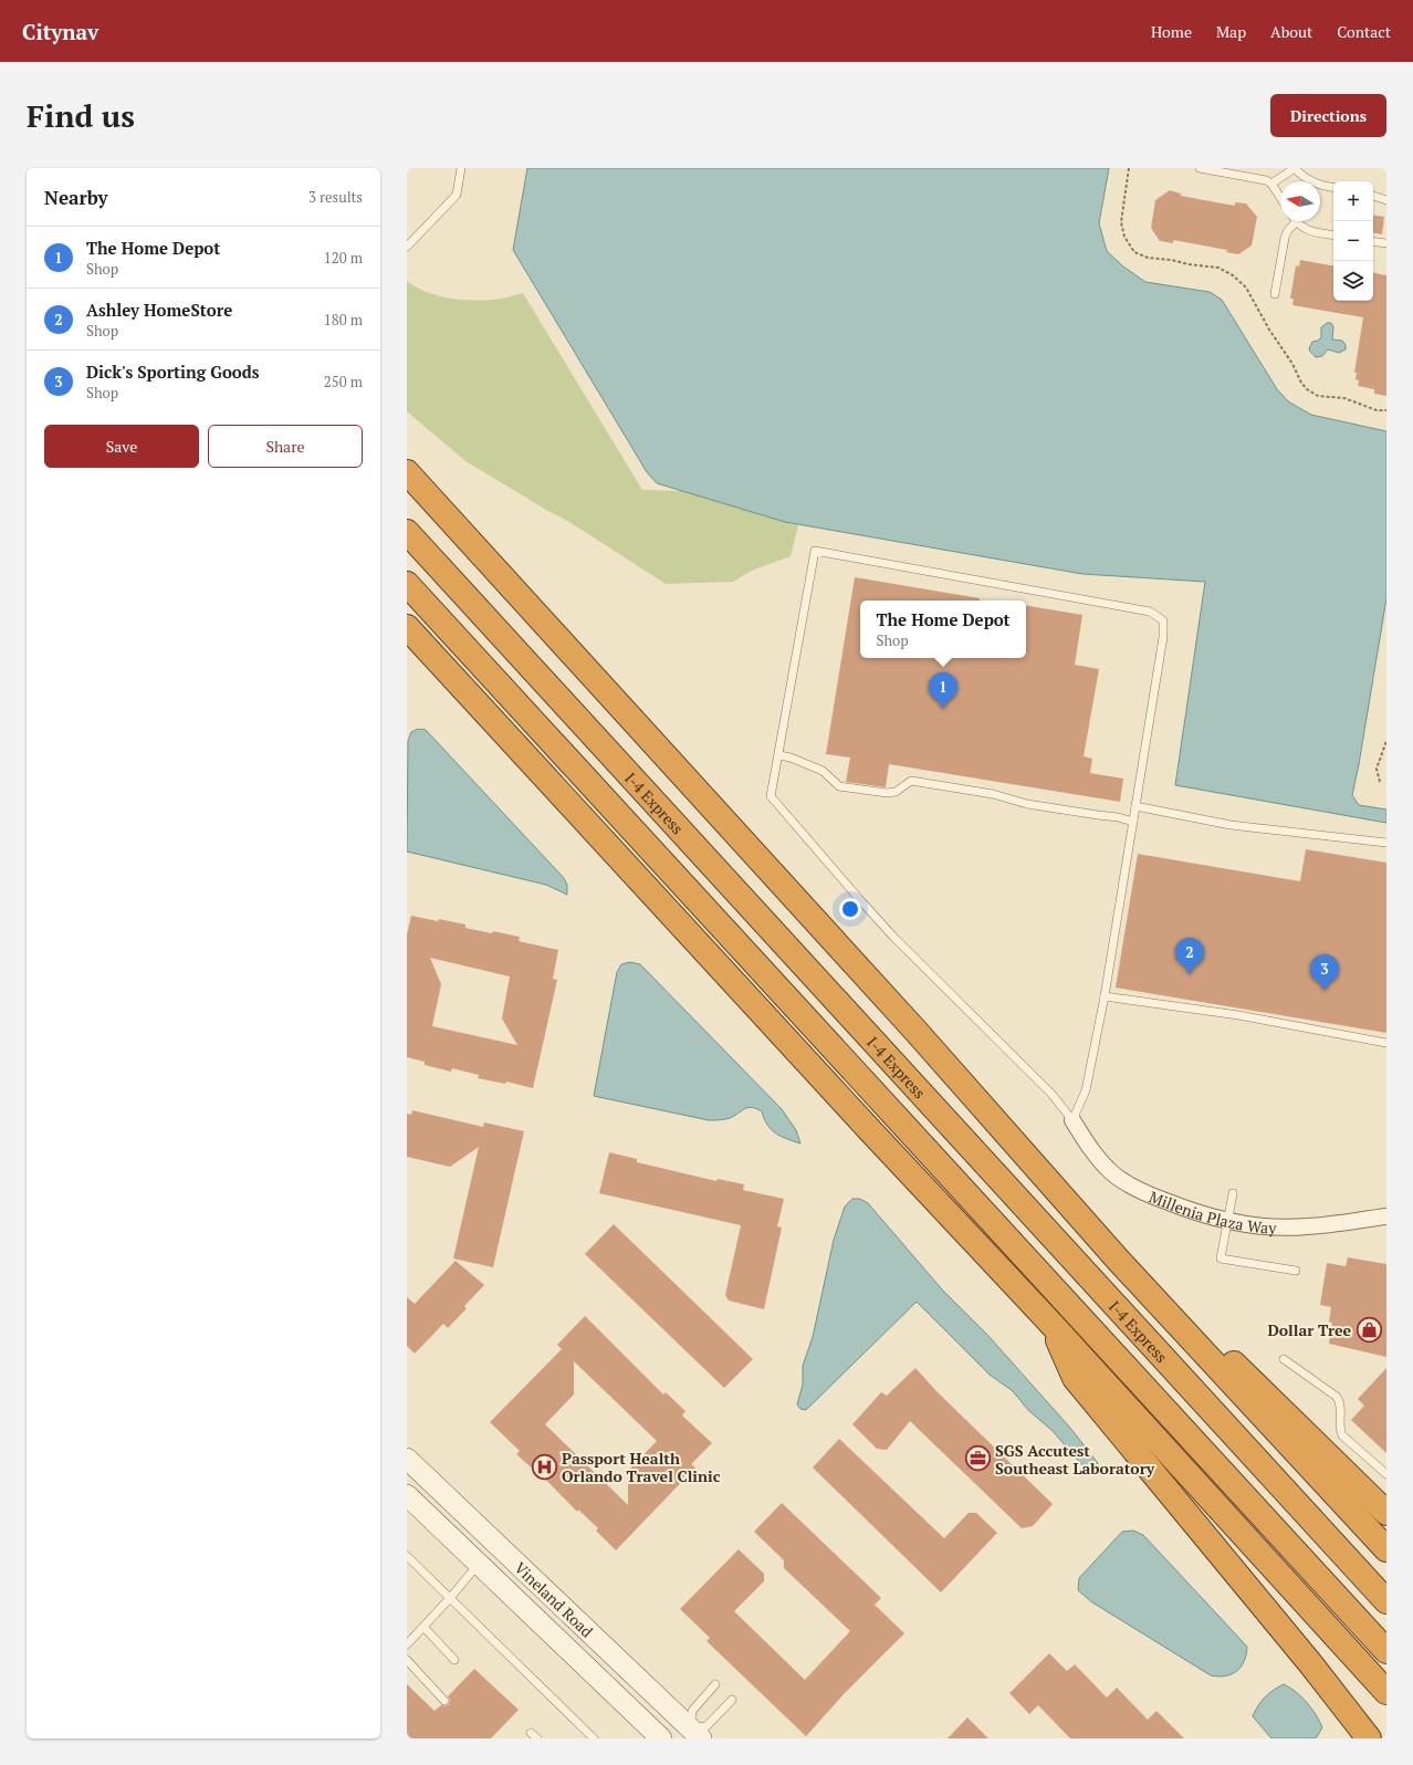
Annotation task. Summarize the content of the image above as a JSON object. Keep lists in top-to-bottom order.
{
  "streets": {
    "highway": ["I-4 Express"],
    "street": ["Millenia Plaza Way", "Vineland Road"]
  },
  "places": {
    "shop": ["Dollar Tree"],
    "office": ["SGS Accutest Southeast Laboratory"],
    "hospital": ["Passport Health Orlando Travel Clinic"]
  },
  "north": "left",
  "page": {
    "header": "Citynav",
    "nav": [
      "Home",
      "Map",
      "About",
      "Contact"
    ],
    "buttons": [
      "Directions",
      ["Save", "Share"]
    ],
    "title": "Find us",
    "heading": ["Nearby", "3 results"],
    "map_buttons": ["+", "−"],
    "list": [
      {
        "mark": "1",
        "name": "The Home Depot",
        "note": "Shop",
        "value": "120 m"
      },
      {
        "mark": "2",
        "name": "Ashley HomeStore",
        "note": "Shop",
        "value": "180 m"
      },
      {
        "mark": "3",
        "name": "Dick's Sporting Goods",
        "note": "Shop",
        "value": "250 m"
      }
    ],
    "popup": ["The Home Depot", "Shop"],
    "pins": ["1", "2", "3"]
  }
}
